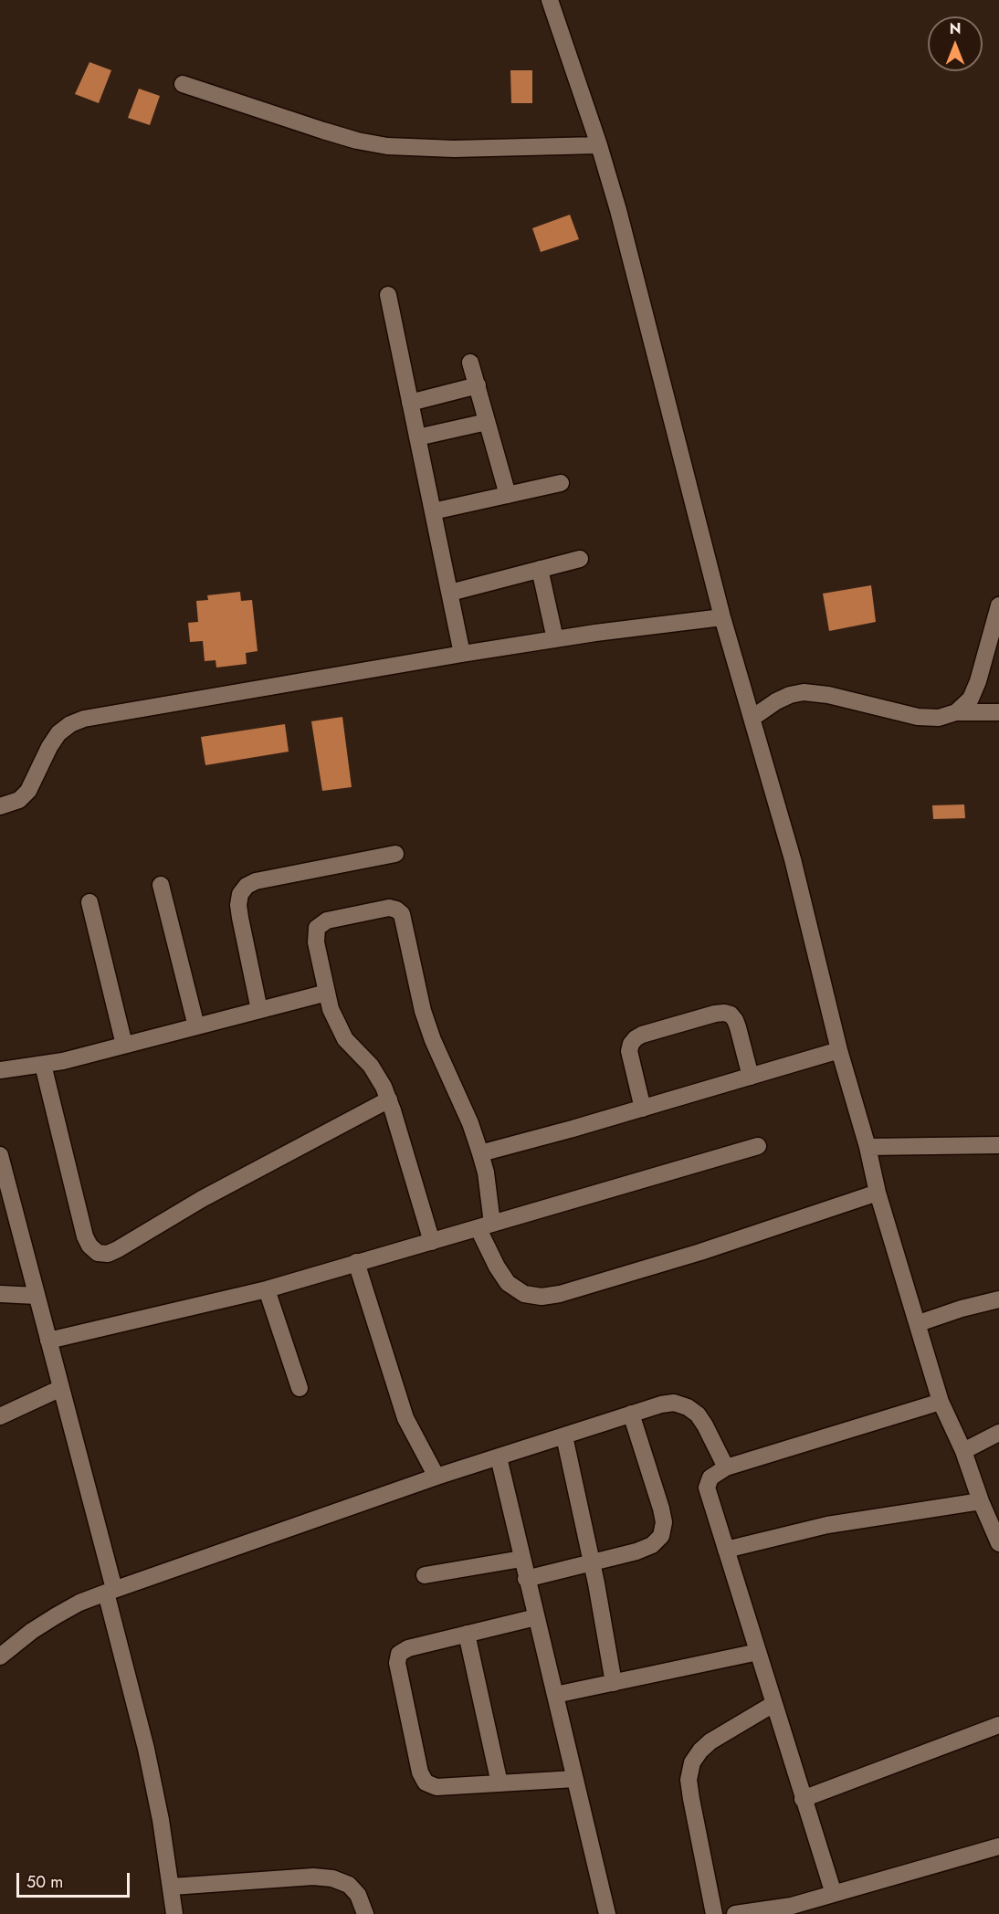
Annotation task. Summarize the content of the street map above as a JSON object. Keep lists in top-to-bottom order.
{
  "scale_bar": "50 m",
  "north": "top"
}
